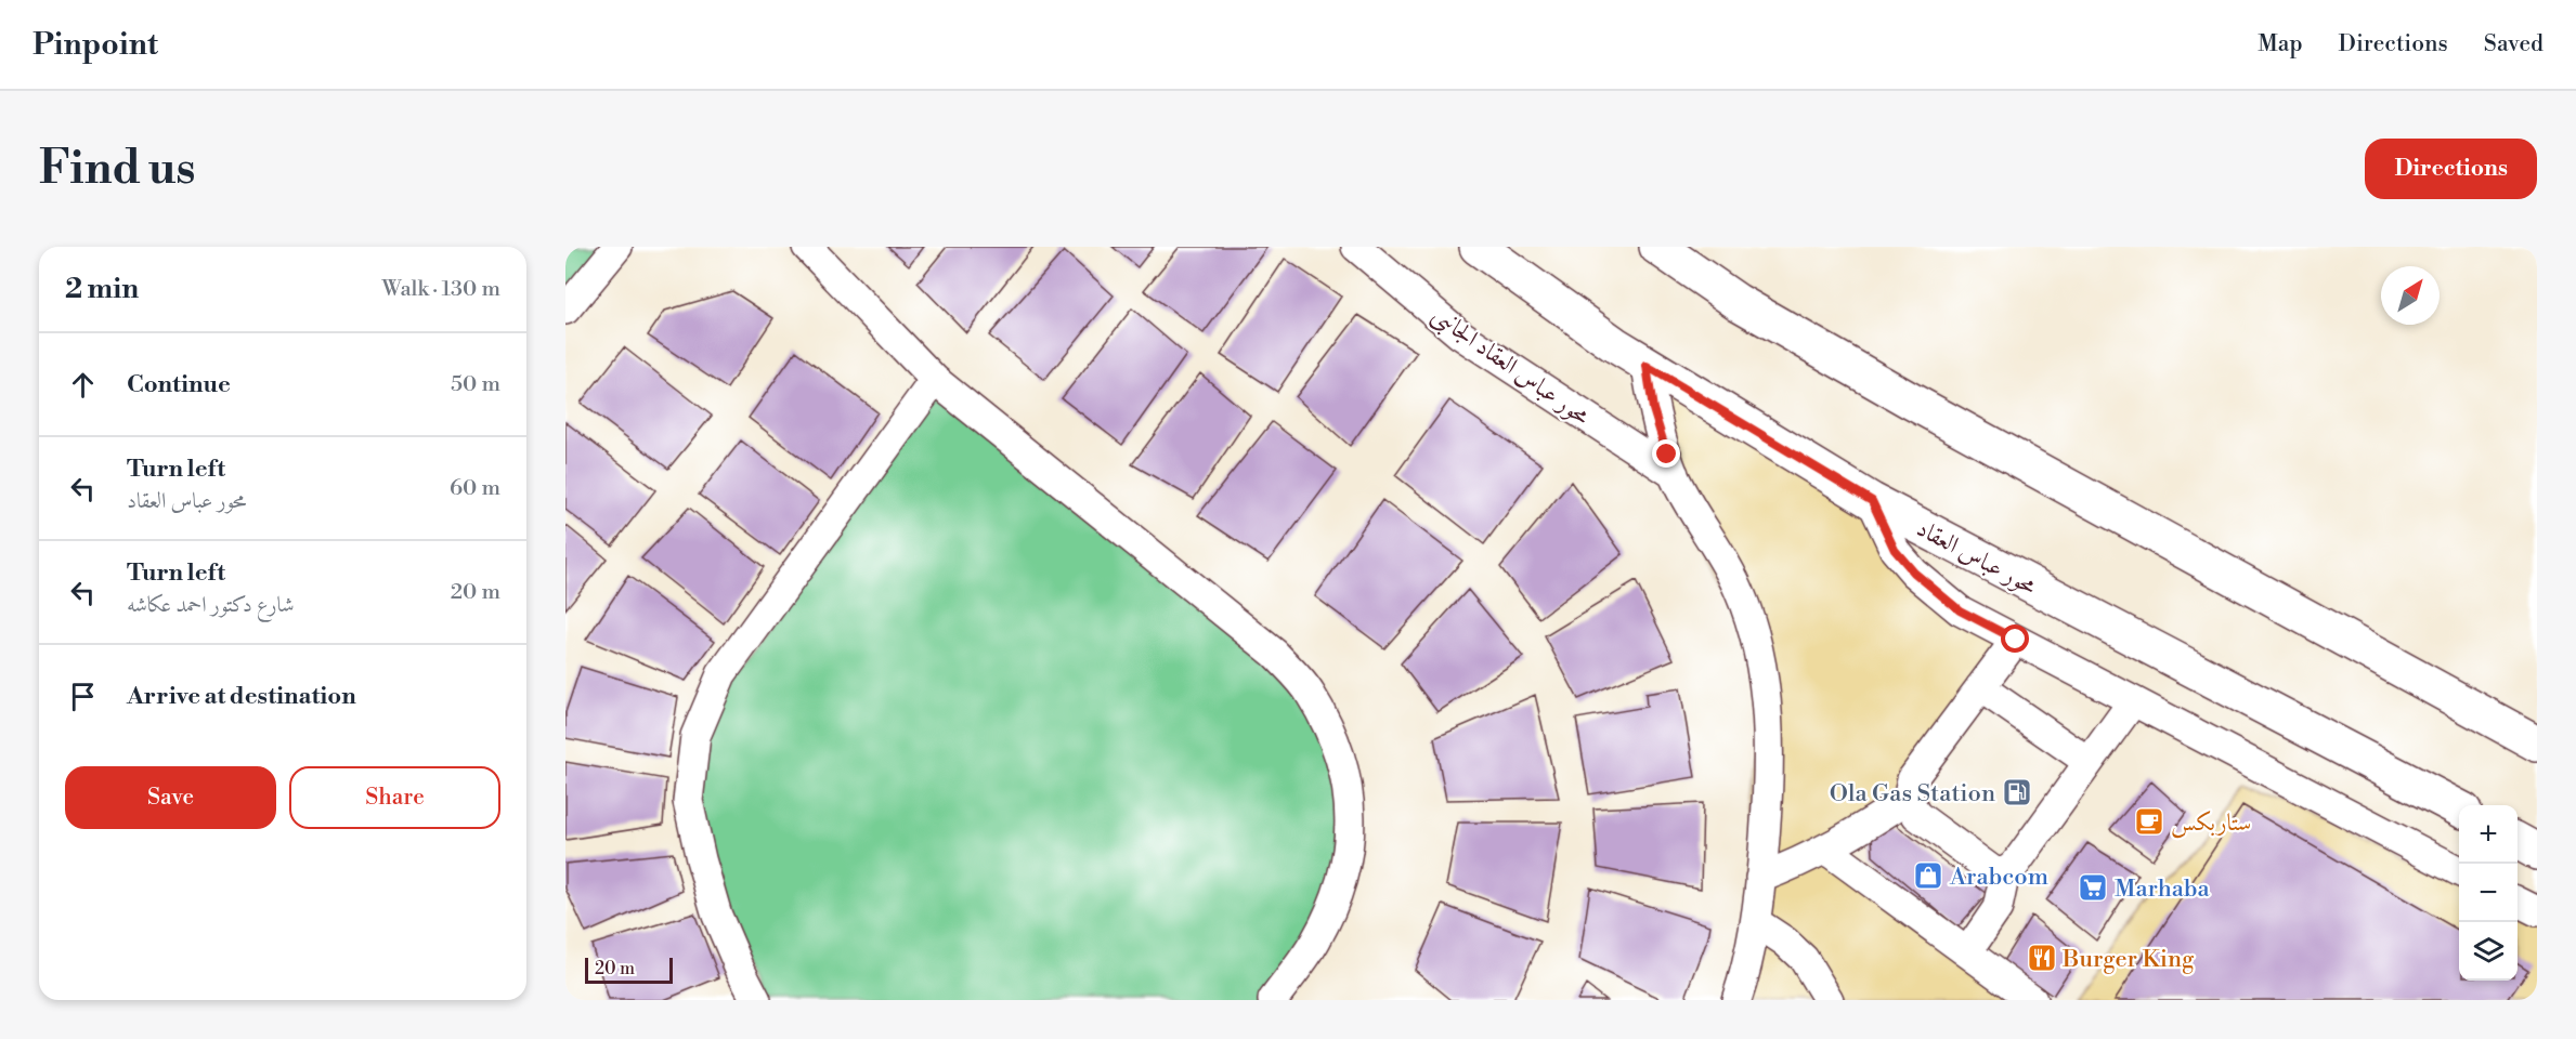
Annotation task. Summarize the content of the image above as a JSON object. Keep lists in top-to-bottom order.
{
  "streets": {
    "main road": ["محور عباس العقاد"],
    "street": ["محور عباس العقاد الجانبى"]
  },
  "places": {
    "fuel station": ["Ola Gas Station"],
    "cafe": ["ستاربكس"],
    "shop": ["Arabcom"],
    "supermarket": ["Marhaba"],
    "restaurant": ["Burger King"]
  },
  "scale_bar": "20 m",
  "north": "top right",
  "page": {
    "header": "Pinpoint",
    "nav": ["Map", "Directions", "Saved"],
    "buttons": [
      "Directions",
      ["Save", "Share"]
    ],
    "title": "Find us",
    "heading": ["2 min", "Walk · 130 m"],
    "list": [
      ["Continue", "50 m"],
      ["Turn left", "محور عباس العقاد", "60 m"],
      ["Turn left", "شارع دكتور احمد عكاشه", "20 m"],
      "Arrive at destination"
    ],
    "map_buttons": ["+", "−"],
    "scale": "20 m"
  }
}
